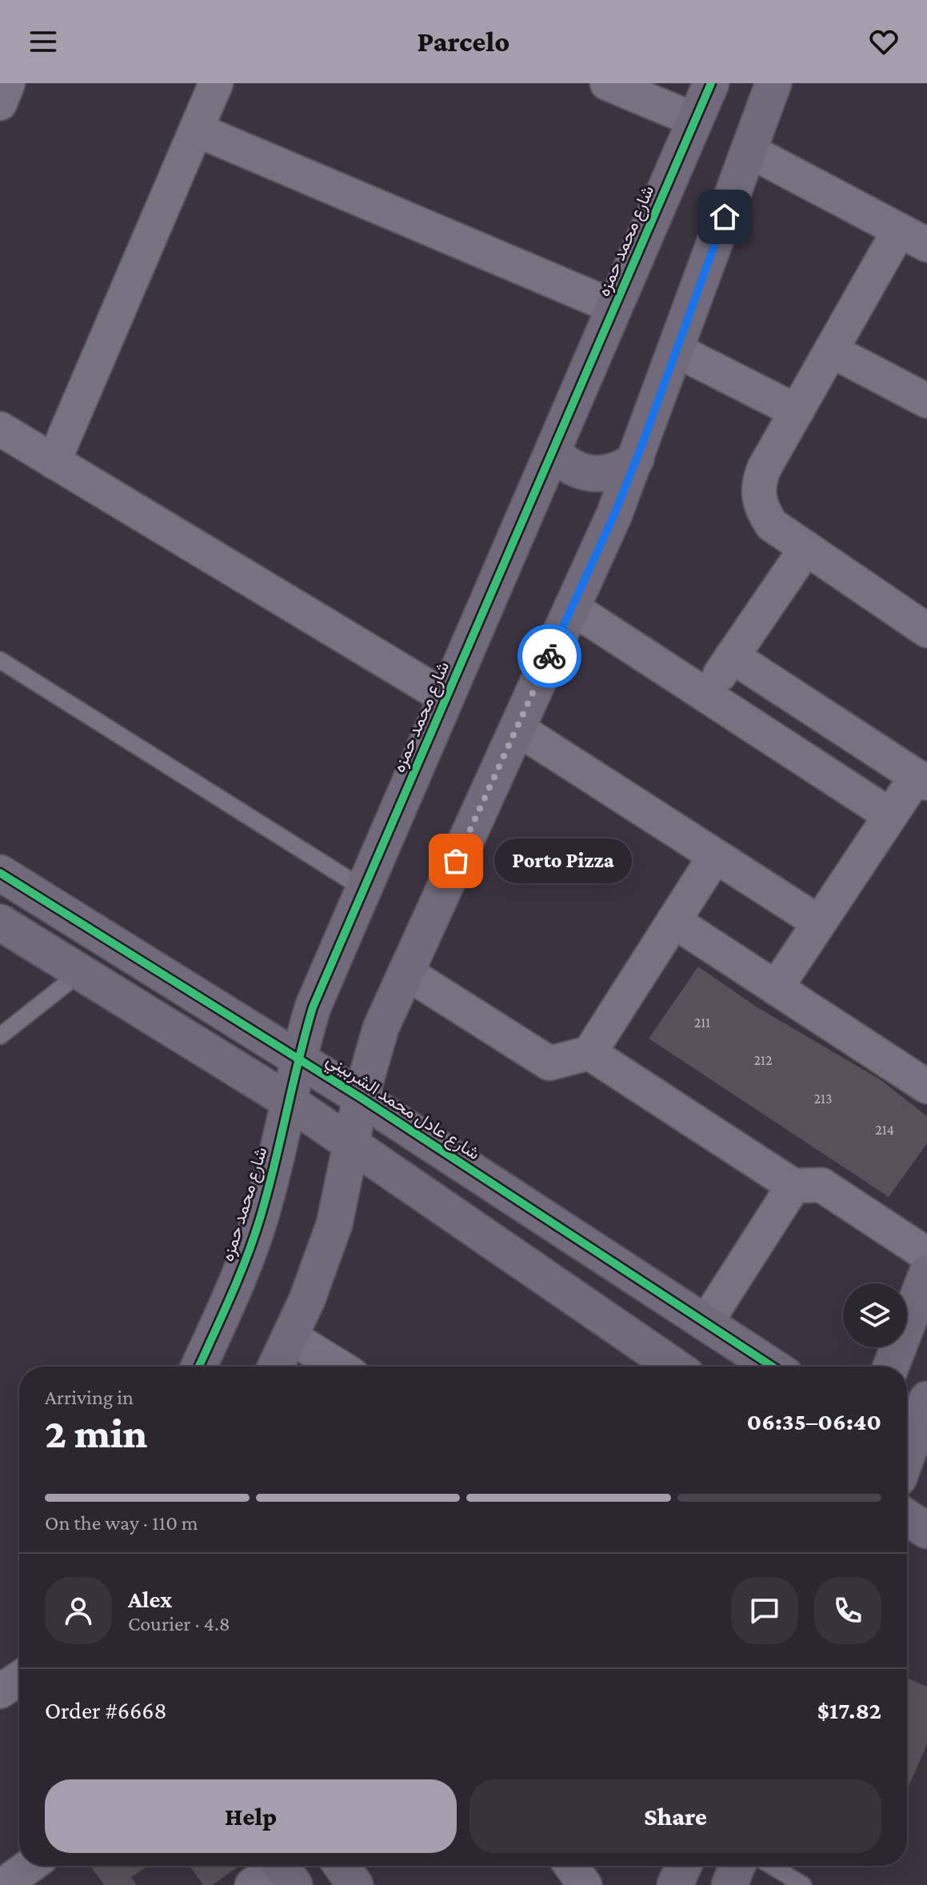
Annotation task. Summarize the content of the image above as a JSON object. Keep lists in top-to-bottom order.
{
  "streets": {
    "street": ["شارع محمد حمزه", "شارع عادل محمد الشربيني"]
  },
  "crossings": [
    ["شارع محمد حمزه", "شارع عادل محمد الشربيني"]
  ],
  "places": ["Porto Pizza"],
  "house_numbers": [
    "211",
    "212",
    "213",
    "214"
  ],
  "page": {
    "header": "Parcelo",
    "bubble": "Porto Pizza",
    "heading": ["2 min", "Arriving in", "06:35–06:40"],
    "panel": [
      "Alex",
      "Courier · 4.8",
      "Order #6668",
      "$17.82"
    ],
    "bar": "On the way · 110 m",
    "buttons": ["Help", "Share"]
  }
}
